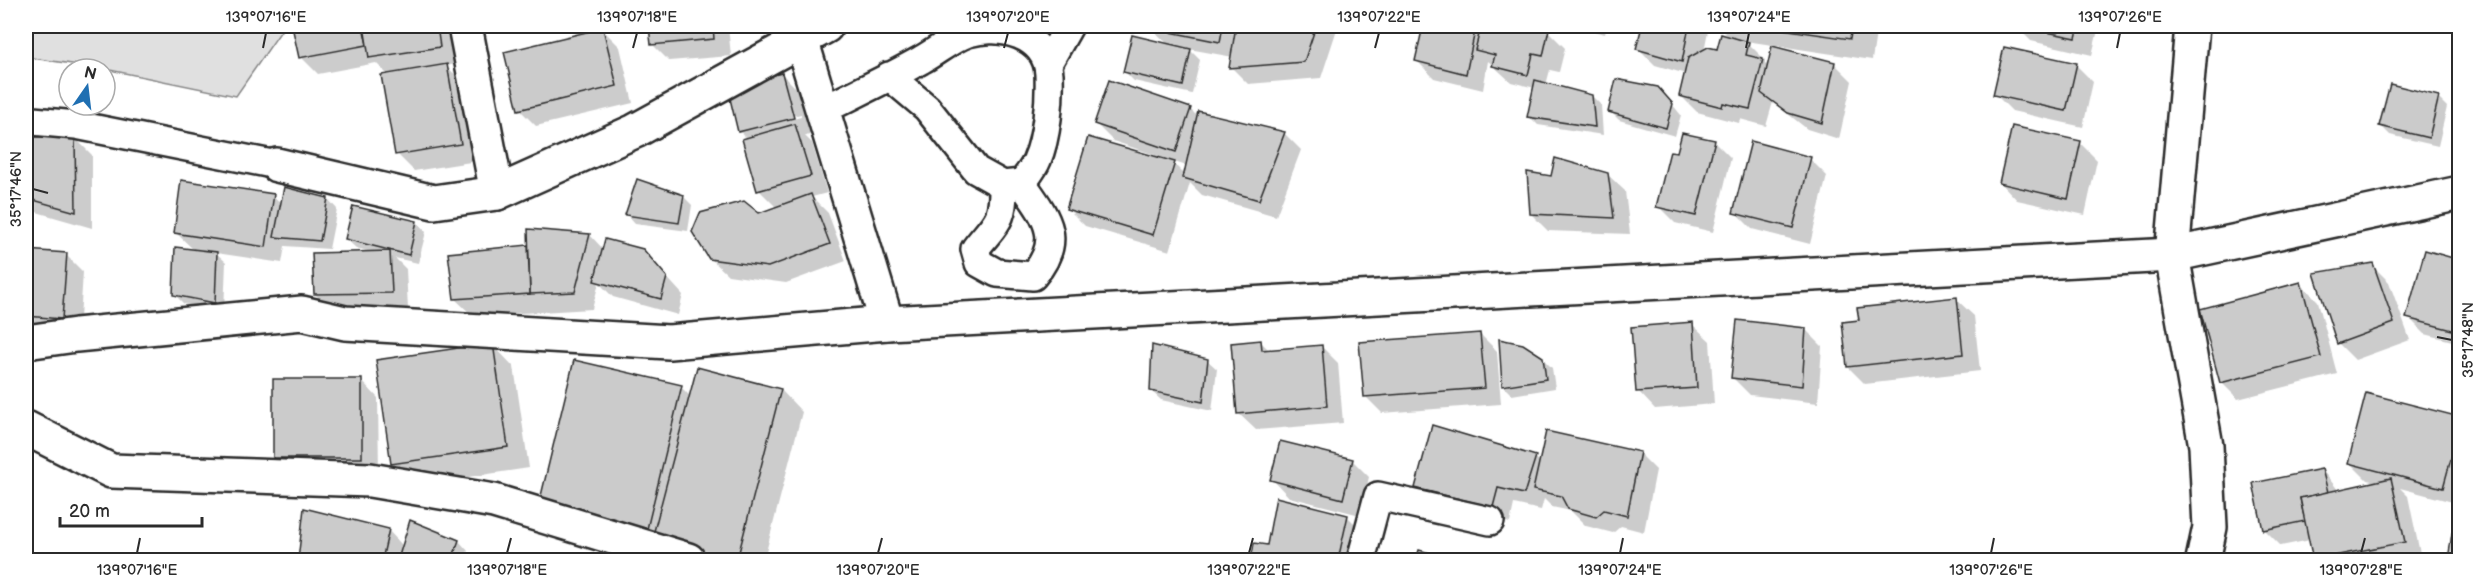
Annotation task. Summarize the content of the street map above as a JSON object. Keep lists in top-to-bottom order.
{
  "scale_bar": "20 m",
  "north": "top",
  "coordinates": [
    "139°07'16\"E",
    "139°07'18\"E",
    "139°07'20\"E",
    "139°07'22\"E",
    "139°07'24\"E",
    "139°07'26\"E",
    "35°17'46\"N",
    "35°17'48\"N",
    "139°07'28\"E"
  ]
}
